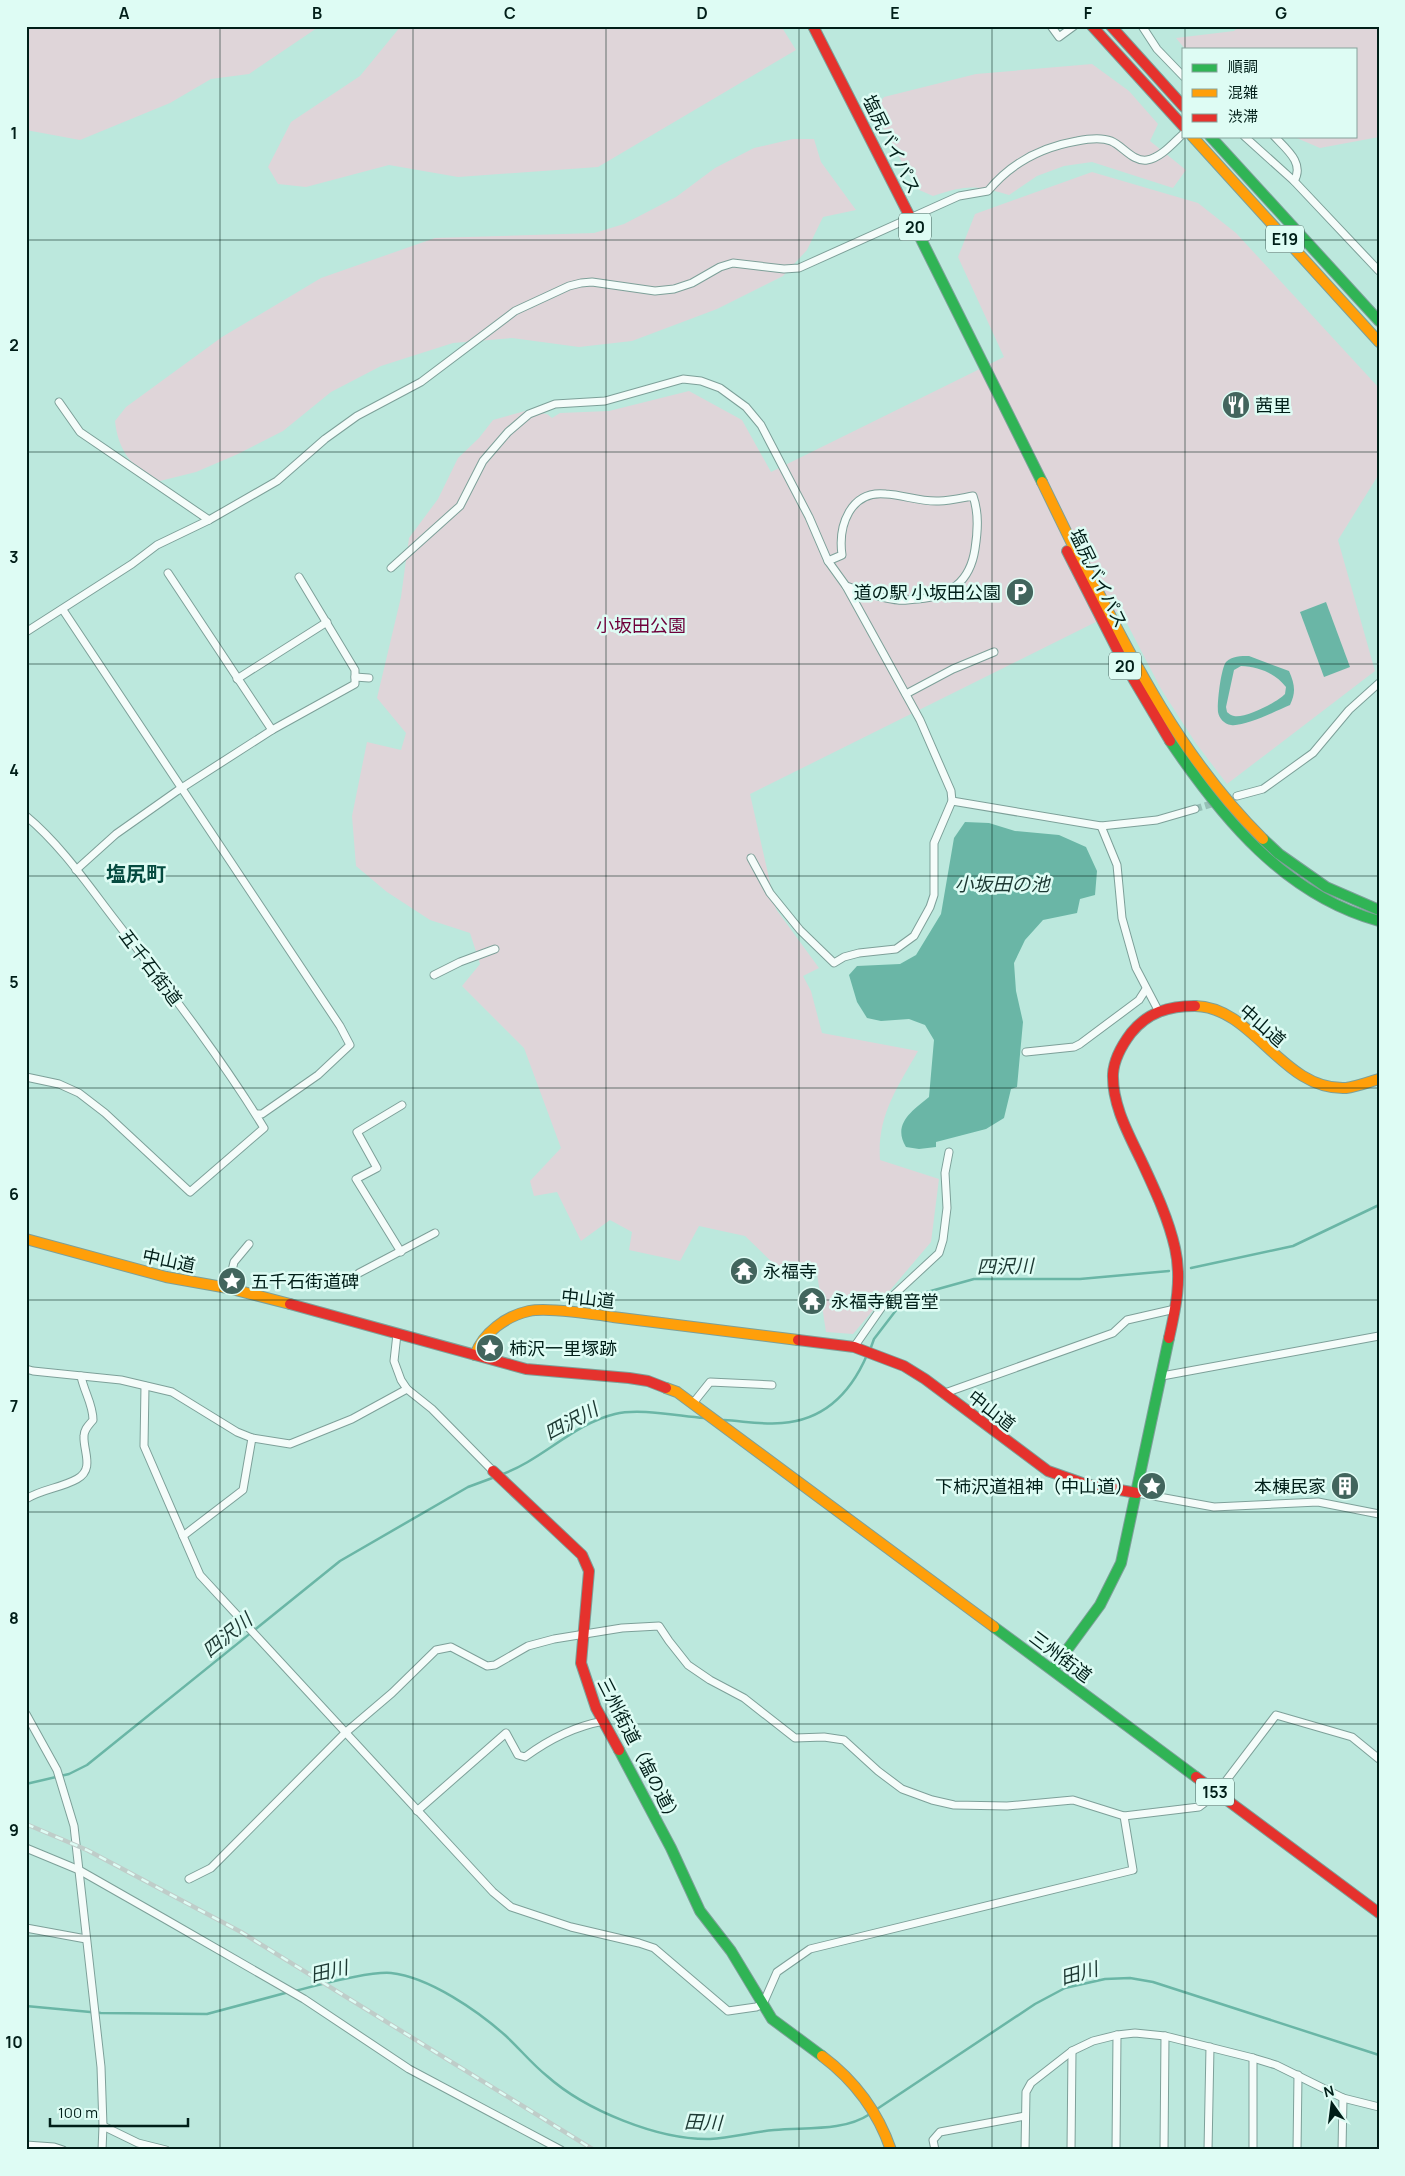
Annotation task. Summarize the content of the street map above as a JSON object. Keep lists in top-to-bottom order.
{
  "streets": {
    "main road": [
      "塩尻バイパス",
      "20",
      "E19",
      "中山道",
      "三州街道",
      "三州街道（塩の道）",
      "153"
    ],
    "street": ["五千石街道"]
  },
  "crossings": [
    ["中山道", "三州街道（塩の道）"],
    ["中山道", "153"],
    ["三州街道", "153"]
  ],
  "districts": ["塩尻町"],
  "water": ["小坂田の池", "四沢川", "田川"],
  "parks": ["小坂田公園"],
  "places": {
    "restaurant": ["茜里"],
    "parking": ["道の駅 小坂田公園"],
    "temple": ["永福寺", "永福寺観音堂"],
    "place": ["五千石街道碑", "柿沢一里塚跡", "下柿沢道祖神（中山道）"],
    "building": ["本棟民家"]
  },
  "legend": ["順調", "混雑", "渋滞"],
  "scale_bar": "100 m",
  "north": "top",
  "grid": {
    "columns": [
      "A",
      "B",
      "C",
      "D",
      "E",
      "F",
      "G"
    ],
    "rows": [
      "1",
      "2",
      "3",
      "4",
      "5",
      "6",
      "7",
      "8",
      "9",
      "10"
    ]
  }
}
